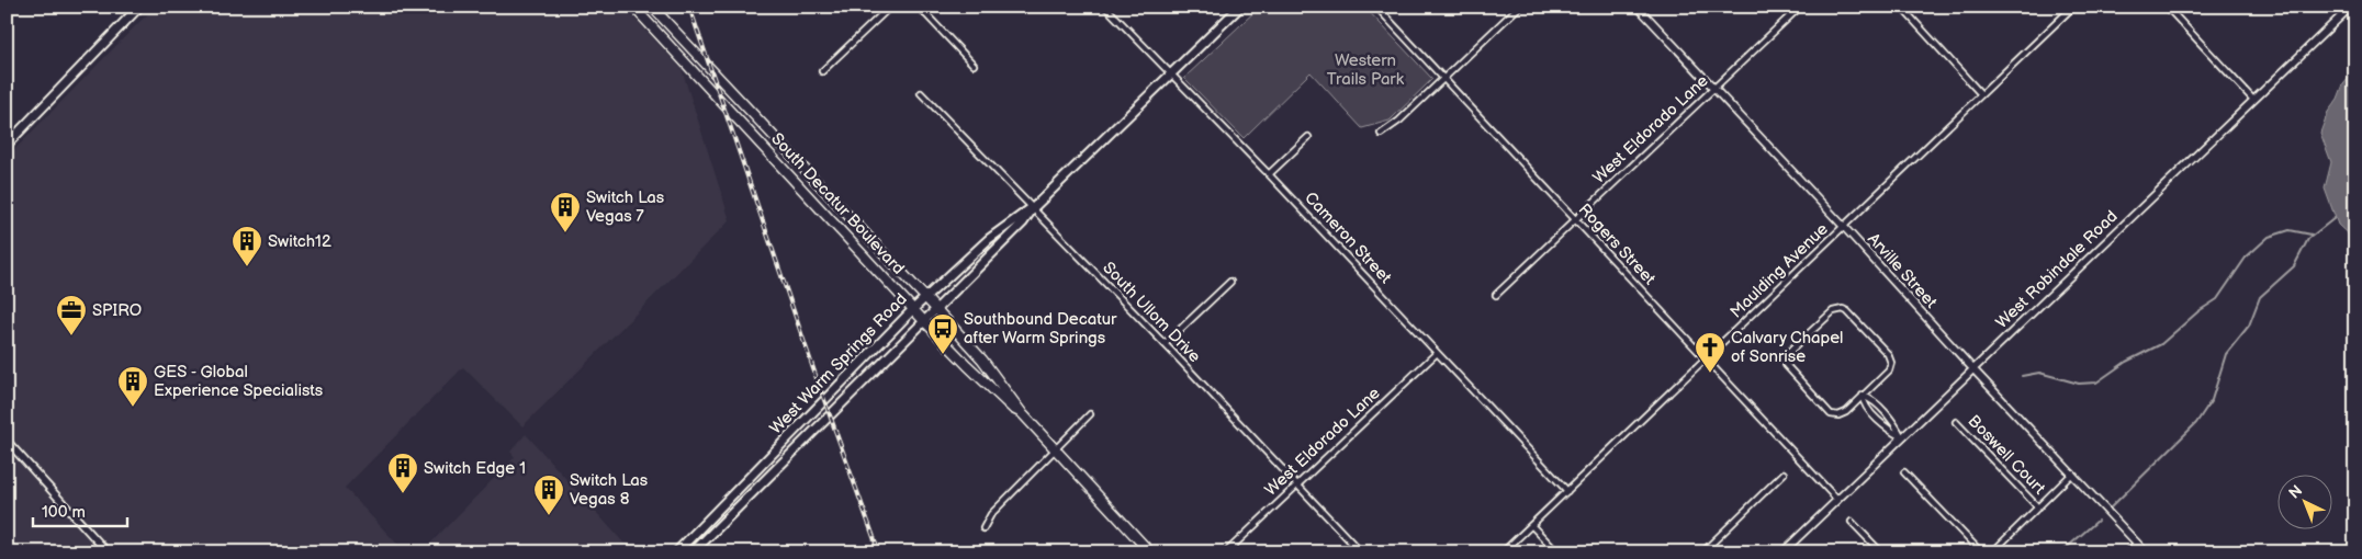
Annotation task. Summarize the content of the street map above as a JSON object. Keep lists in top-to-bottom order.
{
  "streets": {
    "main road": ["South Decatur Boulevard", "West Warm Springs Road"],
    "street": [
      "West Eldorado Lane",
      "Cameron Street",
      "Rogers Street",
      "West Robindale Road",
      "Maulding Avenue",
      "Arville Street",
      "South Ullom Drive",
      "Boswell Court"
    ]
  },
  "crossings": [
    ["West Eldorado Lane", "Cameron Street"],
    ["West Eldorado Lane", "Rogers Street"],
    ["West Eldorado Lane", "Arville Street"],
    ["West Eldorado Lane", "South Ullom Drive"],
    ["South Decatur Boulevard", "West Warm Springs Road"],
    ["Cameron Street", "Maulding Avenue"],
    ["Cameron Street", "West Warm Springs Road"],
    ["Rogers Street", "West Robindale Road"],
    ["Rogers Street", "Maulding Avenue"],
    ["West Robindale Road", "Arville Street"],
    ["Maulding Avenue", "Arville Street"],
    ["South Ullom Drive", "West Warm Springs Road"]
  ],
  "parks": ["Western Trails Park"],
  "places": {
    "building": [
      "Switch Las Vegas 7",
      "Switch12",
      "GES - Global Experience Specialists",
      "Switch Edge 1",
      "Switch Las Vegas 8"
    ],
    "office": ["SPIRO"],
    "bus stop": ["Southbound Decatur after Warm Springs"],
    "church": ["Calvary Chapel of Sonrise"]
  },
  "scale_bar": "100 m",
  "north": "top left"
}
